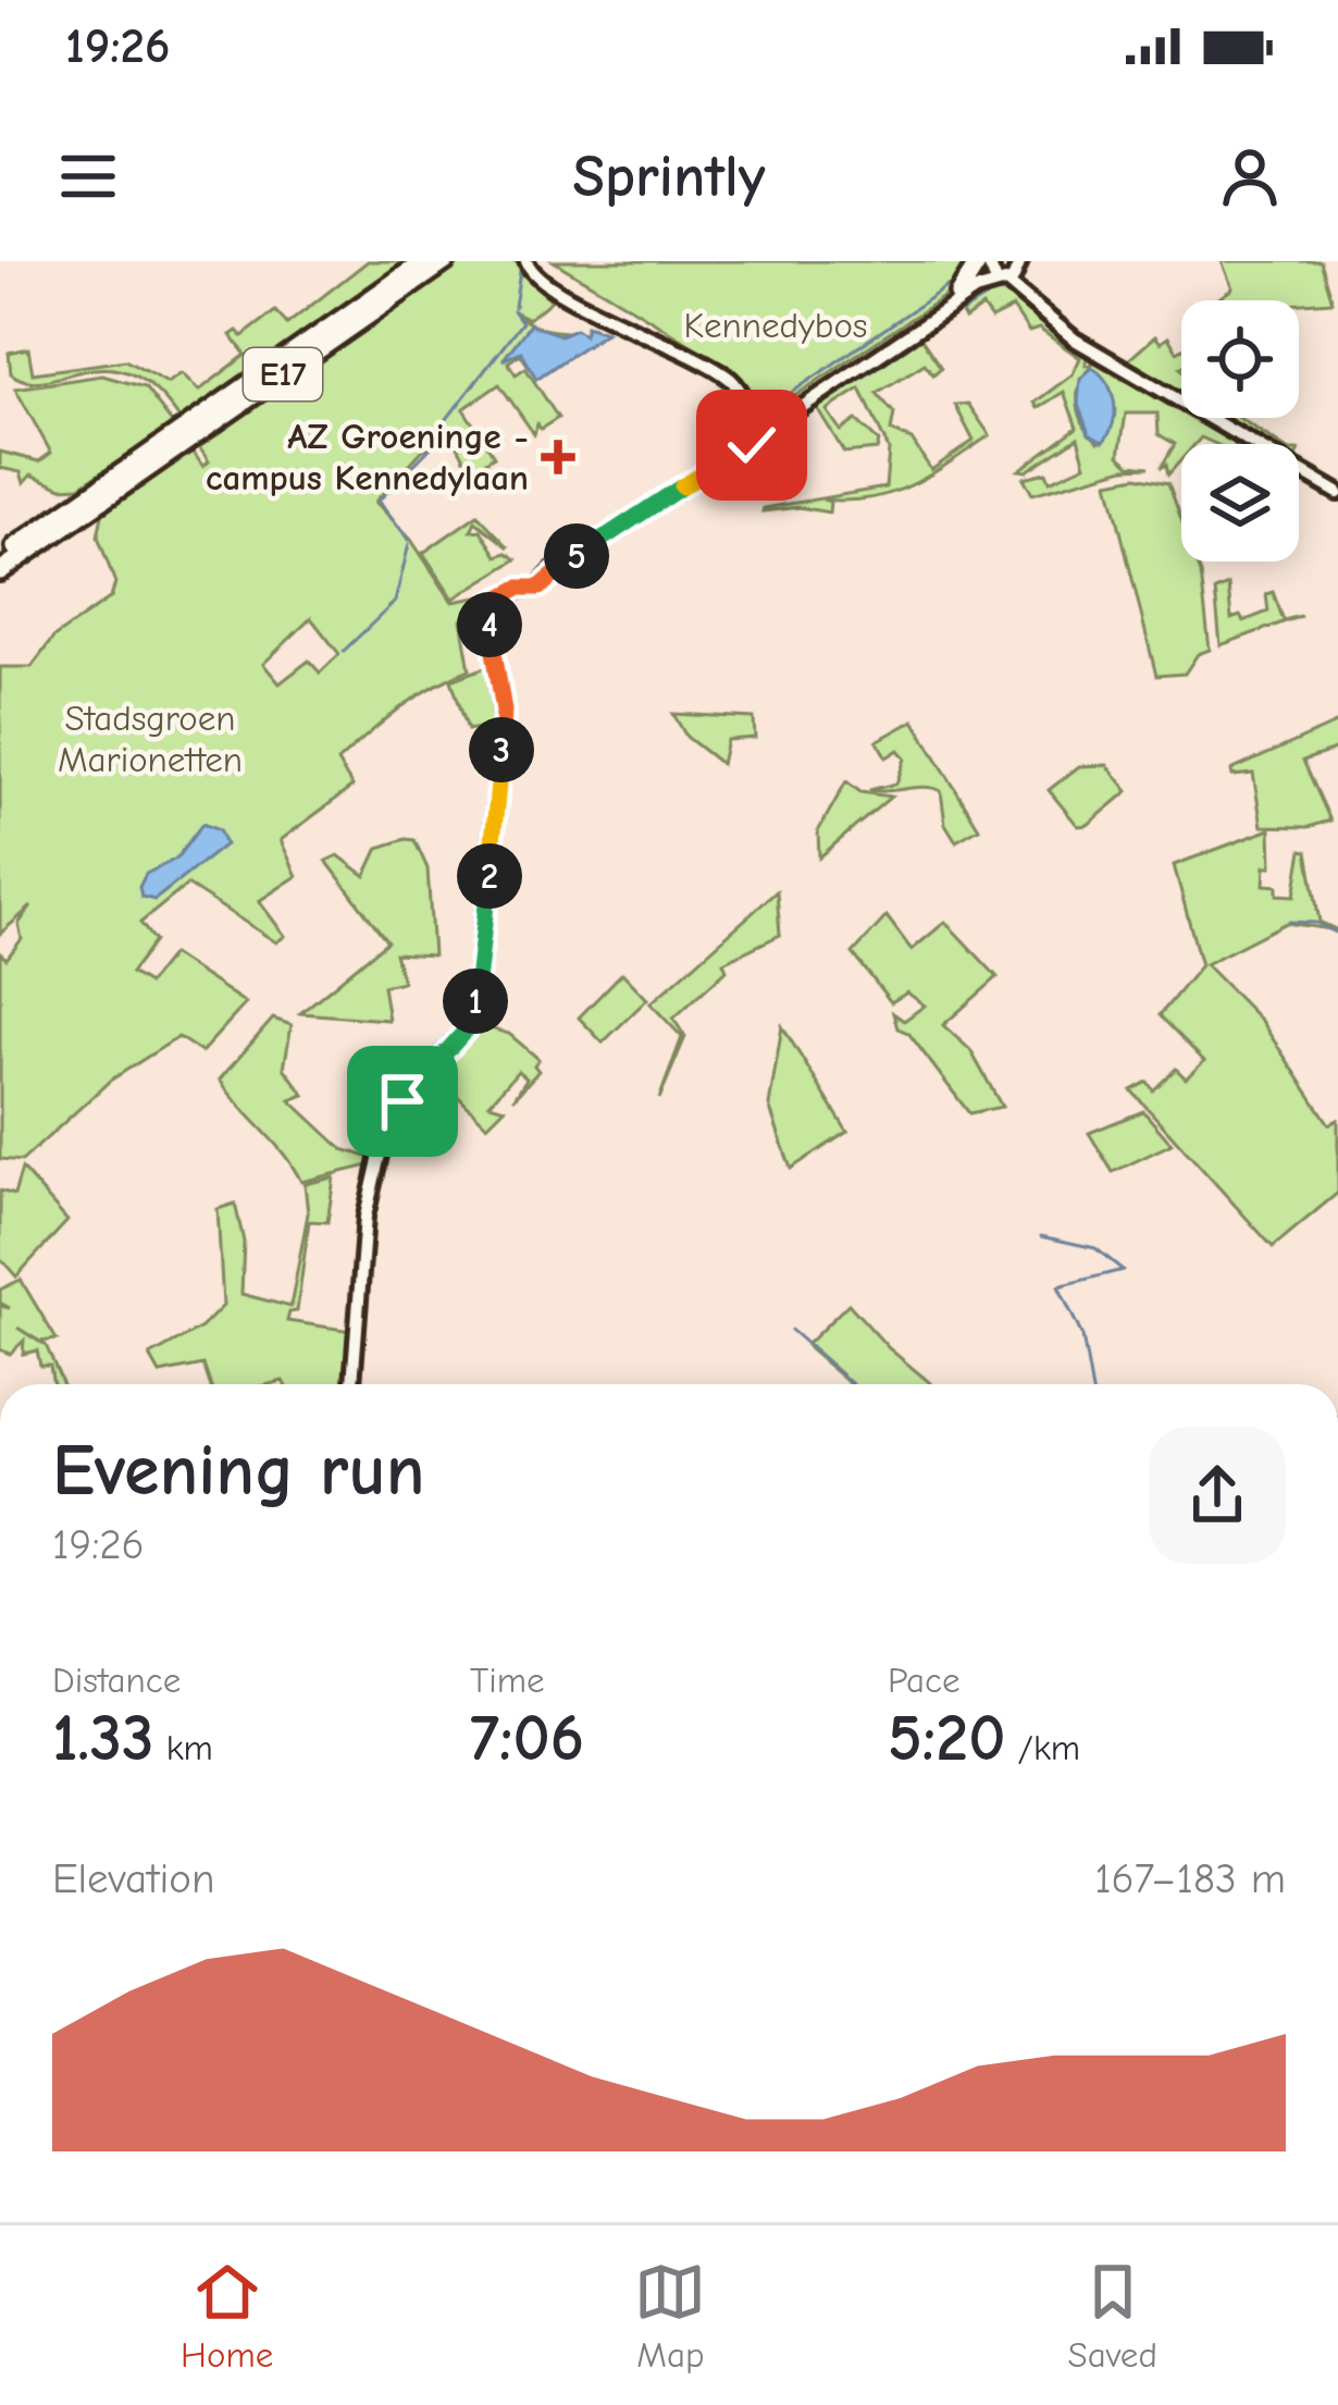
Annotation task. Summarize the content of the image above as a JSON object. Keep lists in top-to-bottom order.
{
  "streets": {
    "highway": ["E17"]
  },
  "parks": ["Kennedybos", "Stadsgroen Marionetten"],
  "places": {
    "health": ["AZ Groeninge - campus Kennedylaan"]
  },
  "page": {
    "status": "19:26",
    "header": "Sprintly",
    "pins": [
      "5",
      "4",
      "3",
      "2",
      "1"
    ],
    "heading": ["Evening run", "19:26"],
    "stats": [
      ["Distance", "1.33 km"],
      ["Time", "7:06"],
      ["Pace", "5:20 /km"]
    ],
    "chart": ["Elevation", "167–183 m"],
    "tabs": ["Home", "Map", "Saved"]
  }
}
